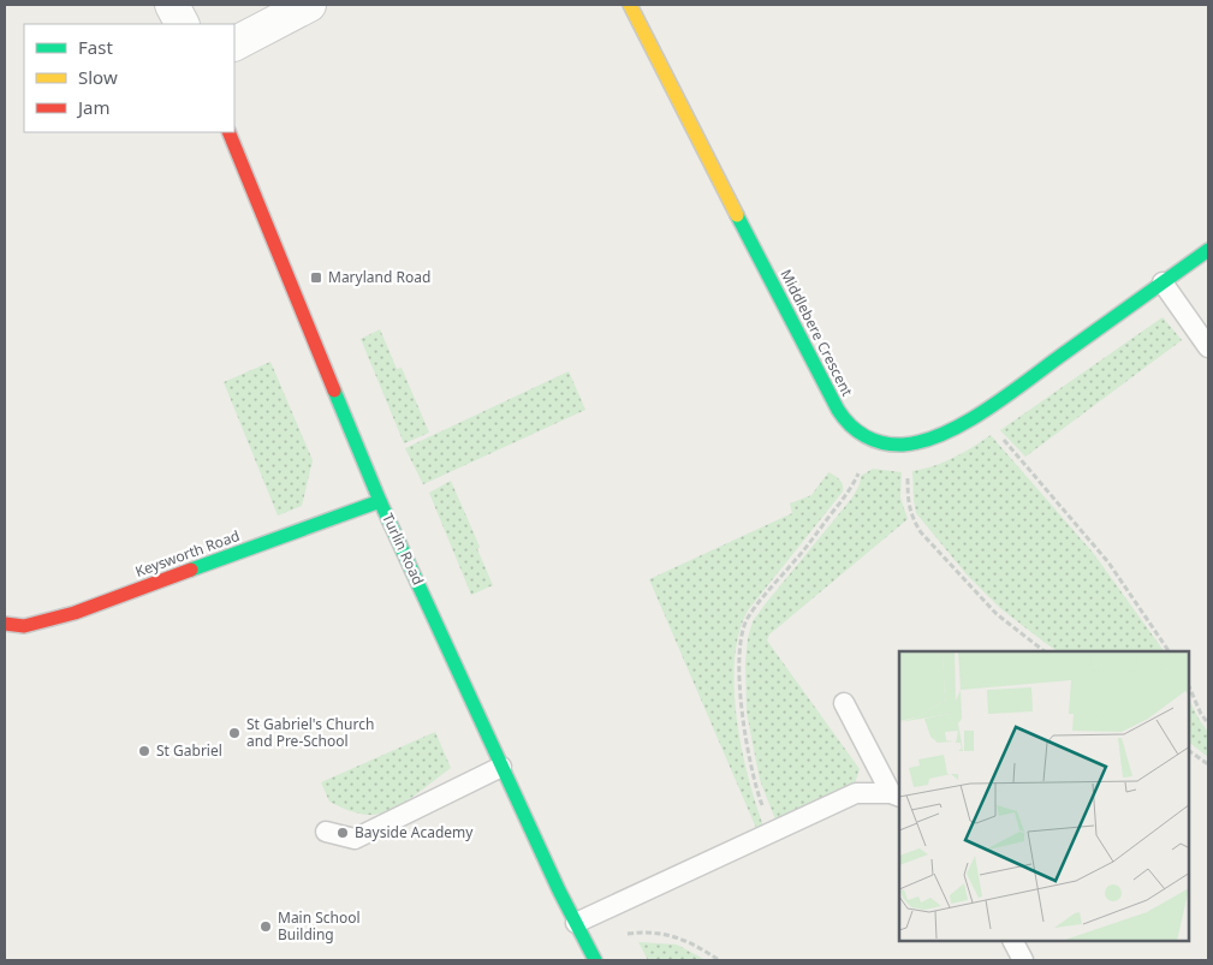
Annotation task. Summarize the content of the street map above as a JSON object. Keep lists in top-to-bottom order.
{
  "streets": {
    "street": ["Middlebere Crescent", "Turlin Road", "Keysworth Road"]
  },
  "crossings": [
    ["Turlin Road", "Keysworth Road"]
  ],
  "places": {
    "transit": ["Maryland Road"],
    "other": [
      "St Gabriel's Church and Pre-School",
      "St Gabriel",
      "Bayside Academy",
      "Main School Building"
    ]
  },
  "legend": ["Fast", "Slow", "Jam"]
}
